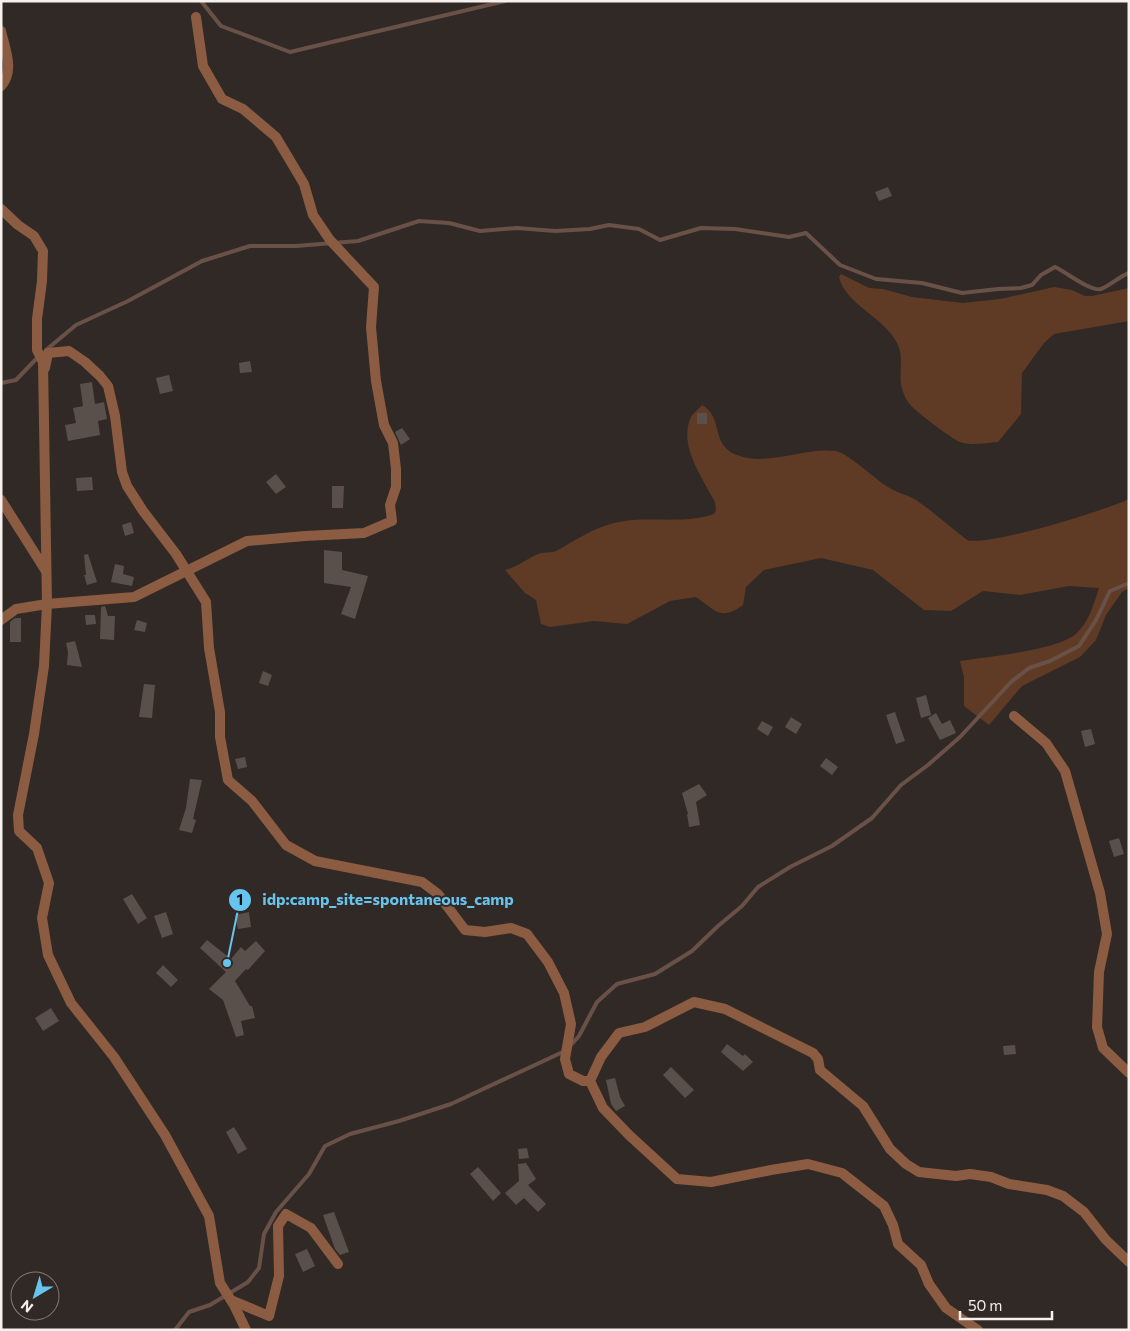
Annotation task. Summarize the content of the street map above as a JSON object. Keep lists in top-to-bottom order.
{
  "places": ["idp:camp_site=spontaneous_camp"],
  "scale_bar": "50 m",
  "north": "bottom left"
}
